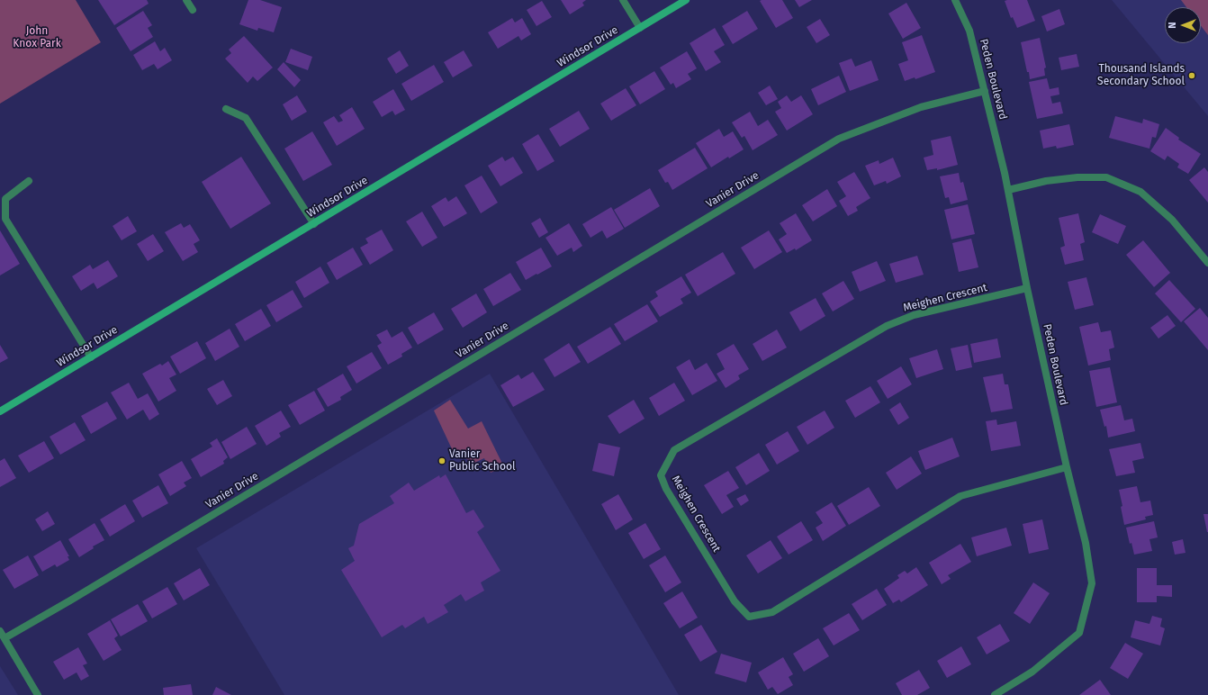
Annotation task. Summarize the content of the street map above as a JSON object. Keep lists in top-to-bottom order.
{
  "streets": {
    "street": [
      "Windsor Drive",
      "Peden Boulevard",
      "Vanier Drive",
      "Meighen Crescent"
    ]
  },
  "crossings": [
    ["Peden Boulevard", "Vanier Drive"],
    ["Peden Boulevard", "Meighen Crescent"]
  ],
  "parks": ["John Knox Park"],
  "places": ["Thousand Islands Secondary School", "Vanier Public School"],
  "north": "left"
}
